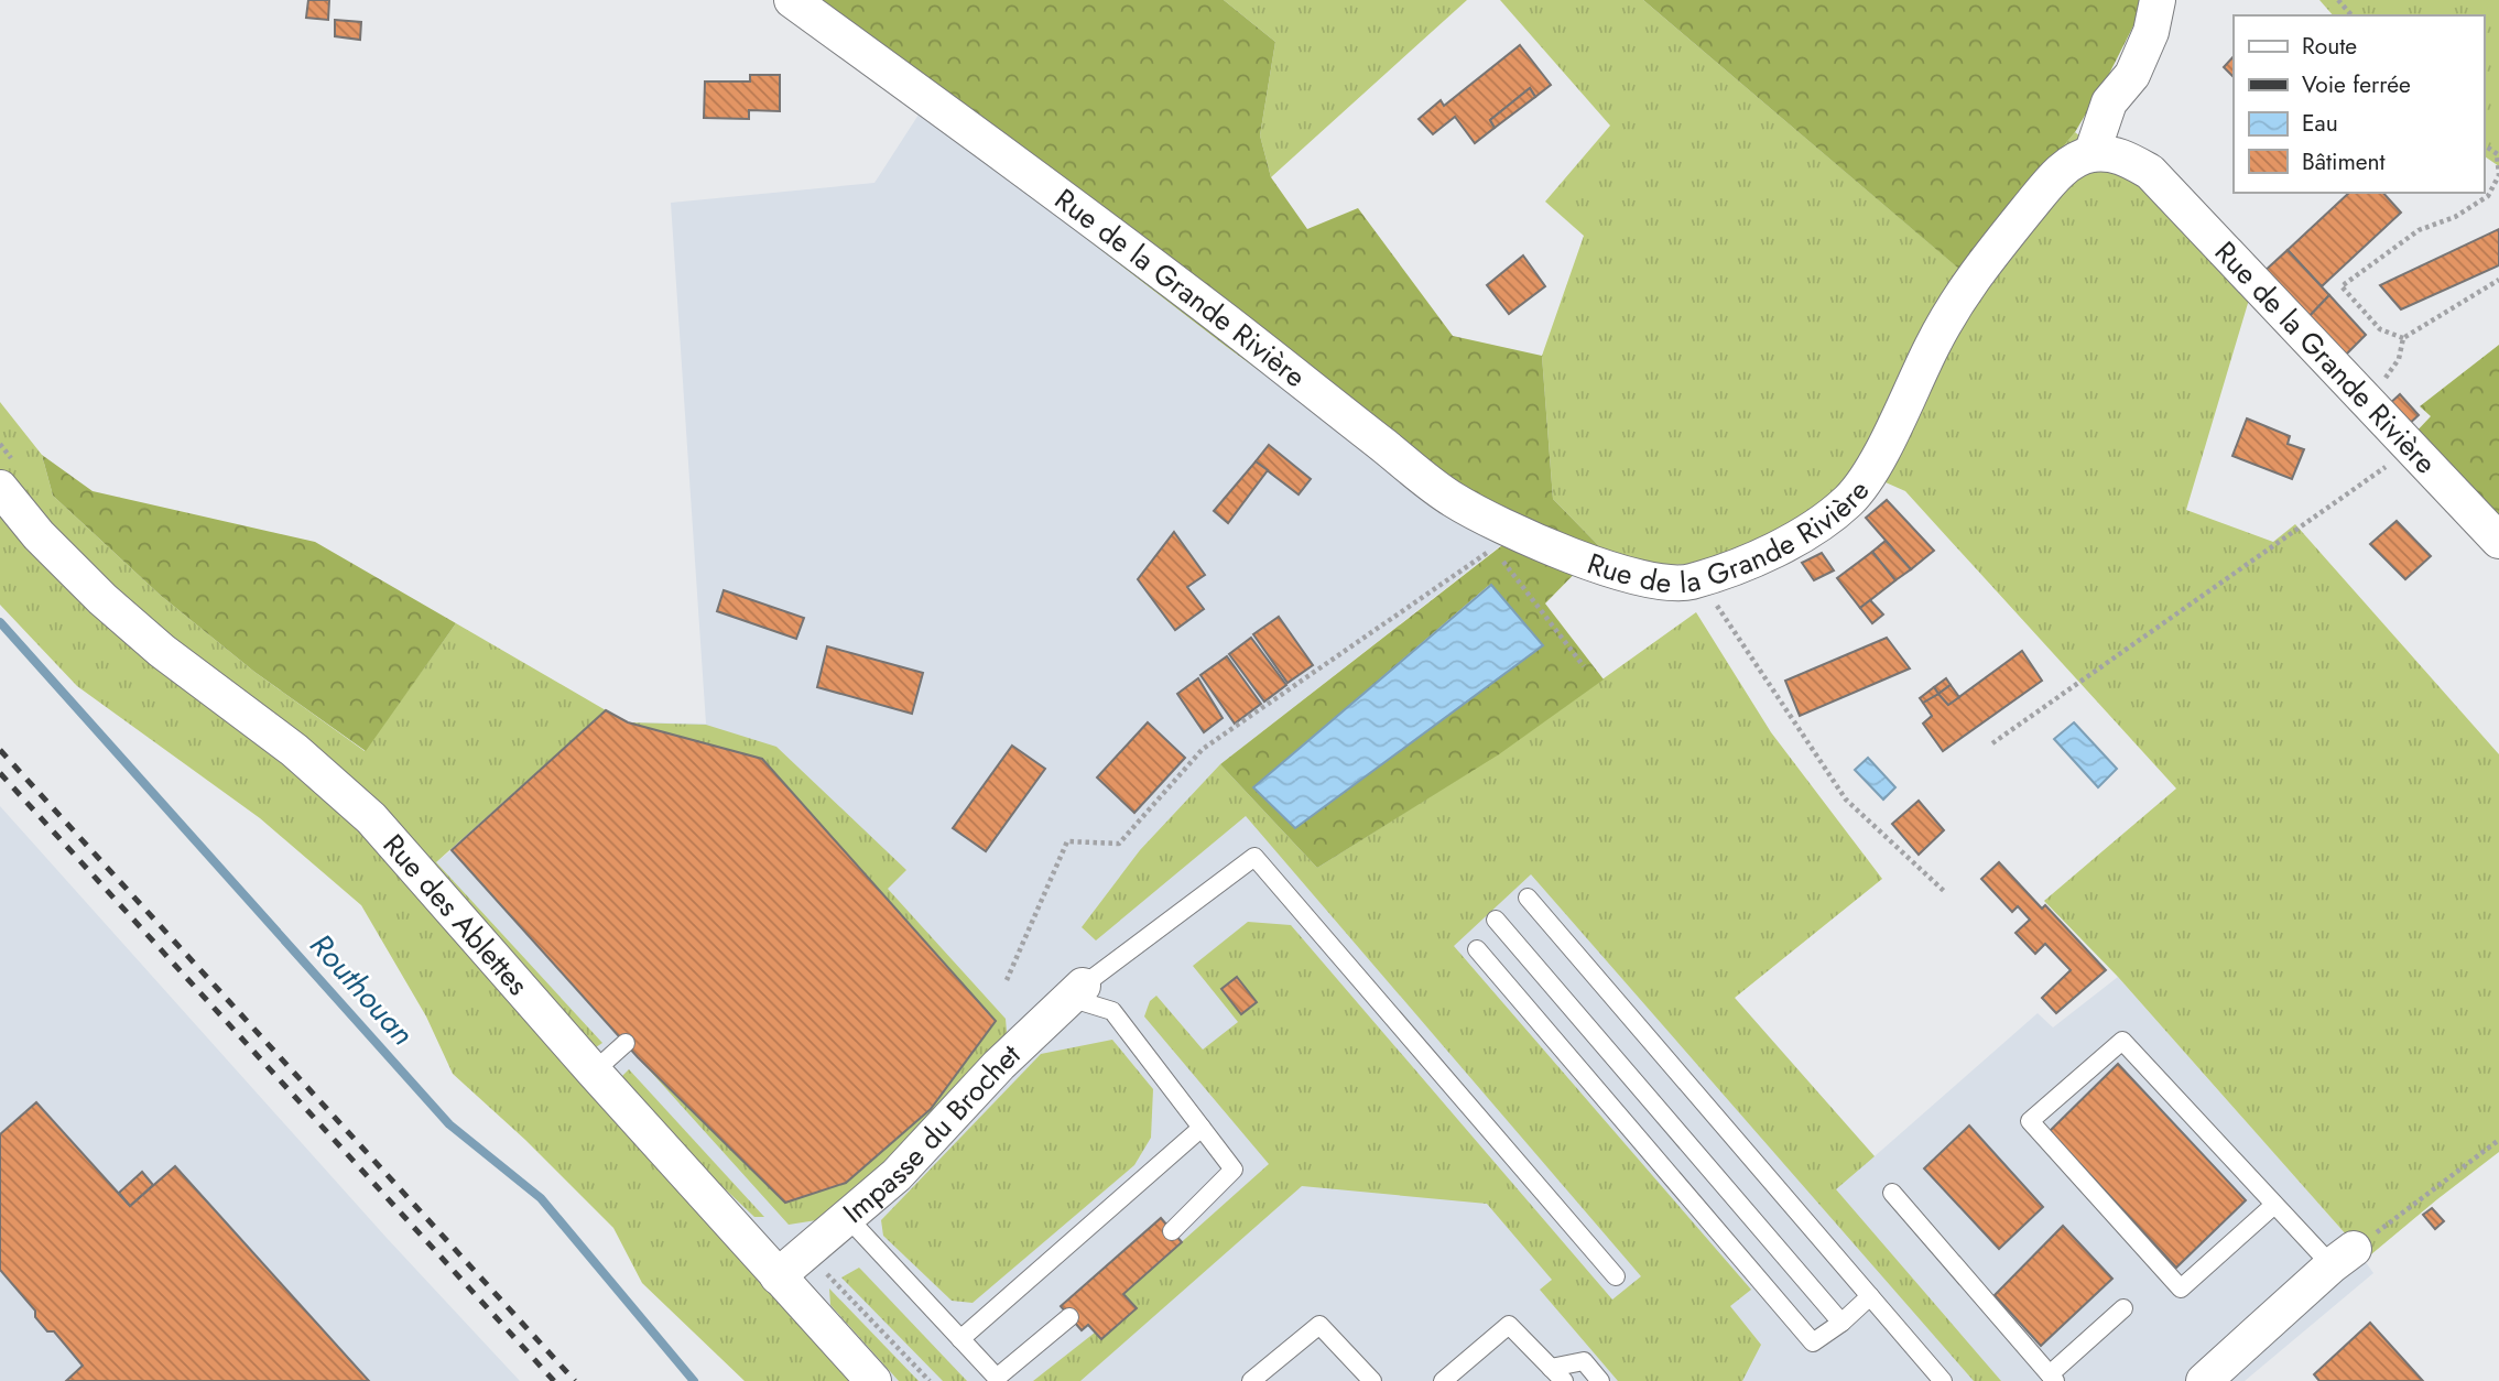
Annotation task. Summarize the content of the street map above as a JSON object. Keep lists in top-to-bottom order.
{
  "streets": {
    "street": ["Rue de la Grande Rivière", "Rue des Ablettes", "Impasse du Brochet"]
  },
  "crossings": [
    ["Rue des Ablettes", "Impasse du Brochet"]
  ],
  "water": ["Routhouan"],
  "legend": [
    "Route",
    "Voie ferrée",
    "Eau",
    "Bâtiment"
  ]
}
